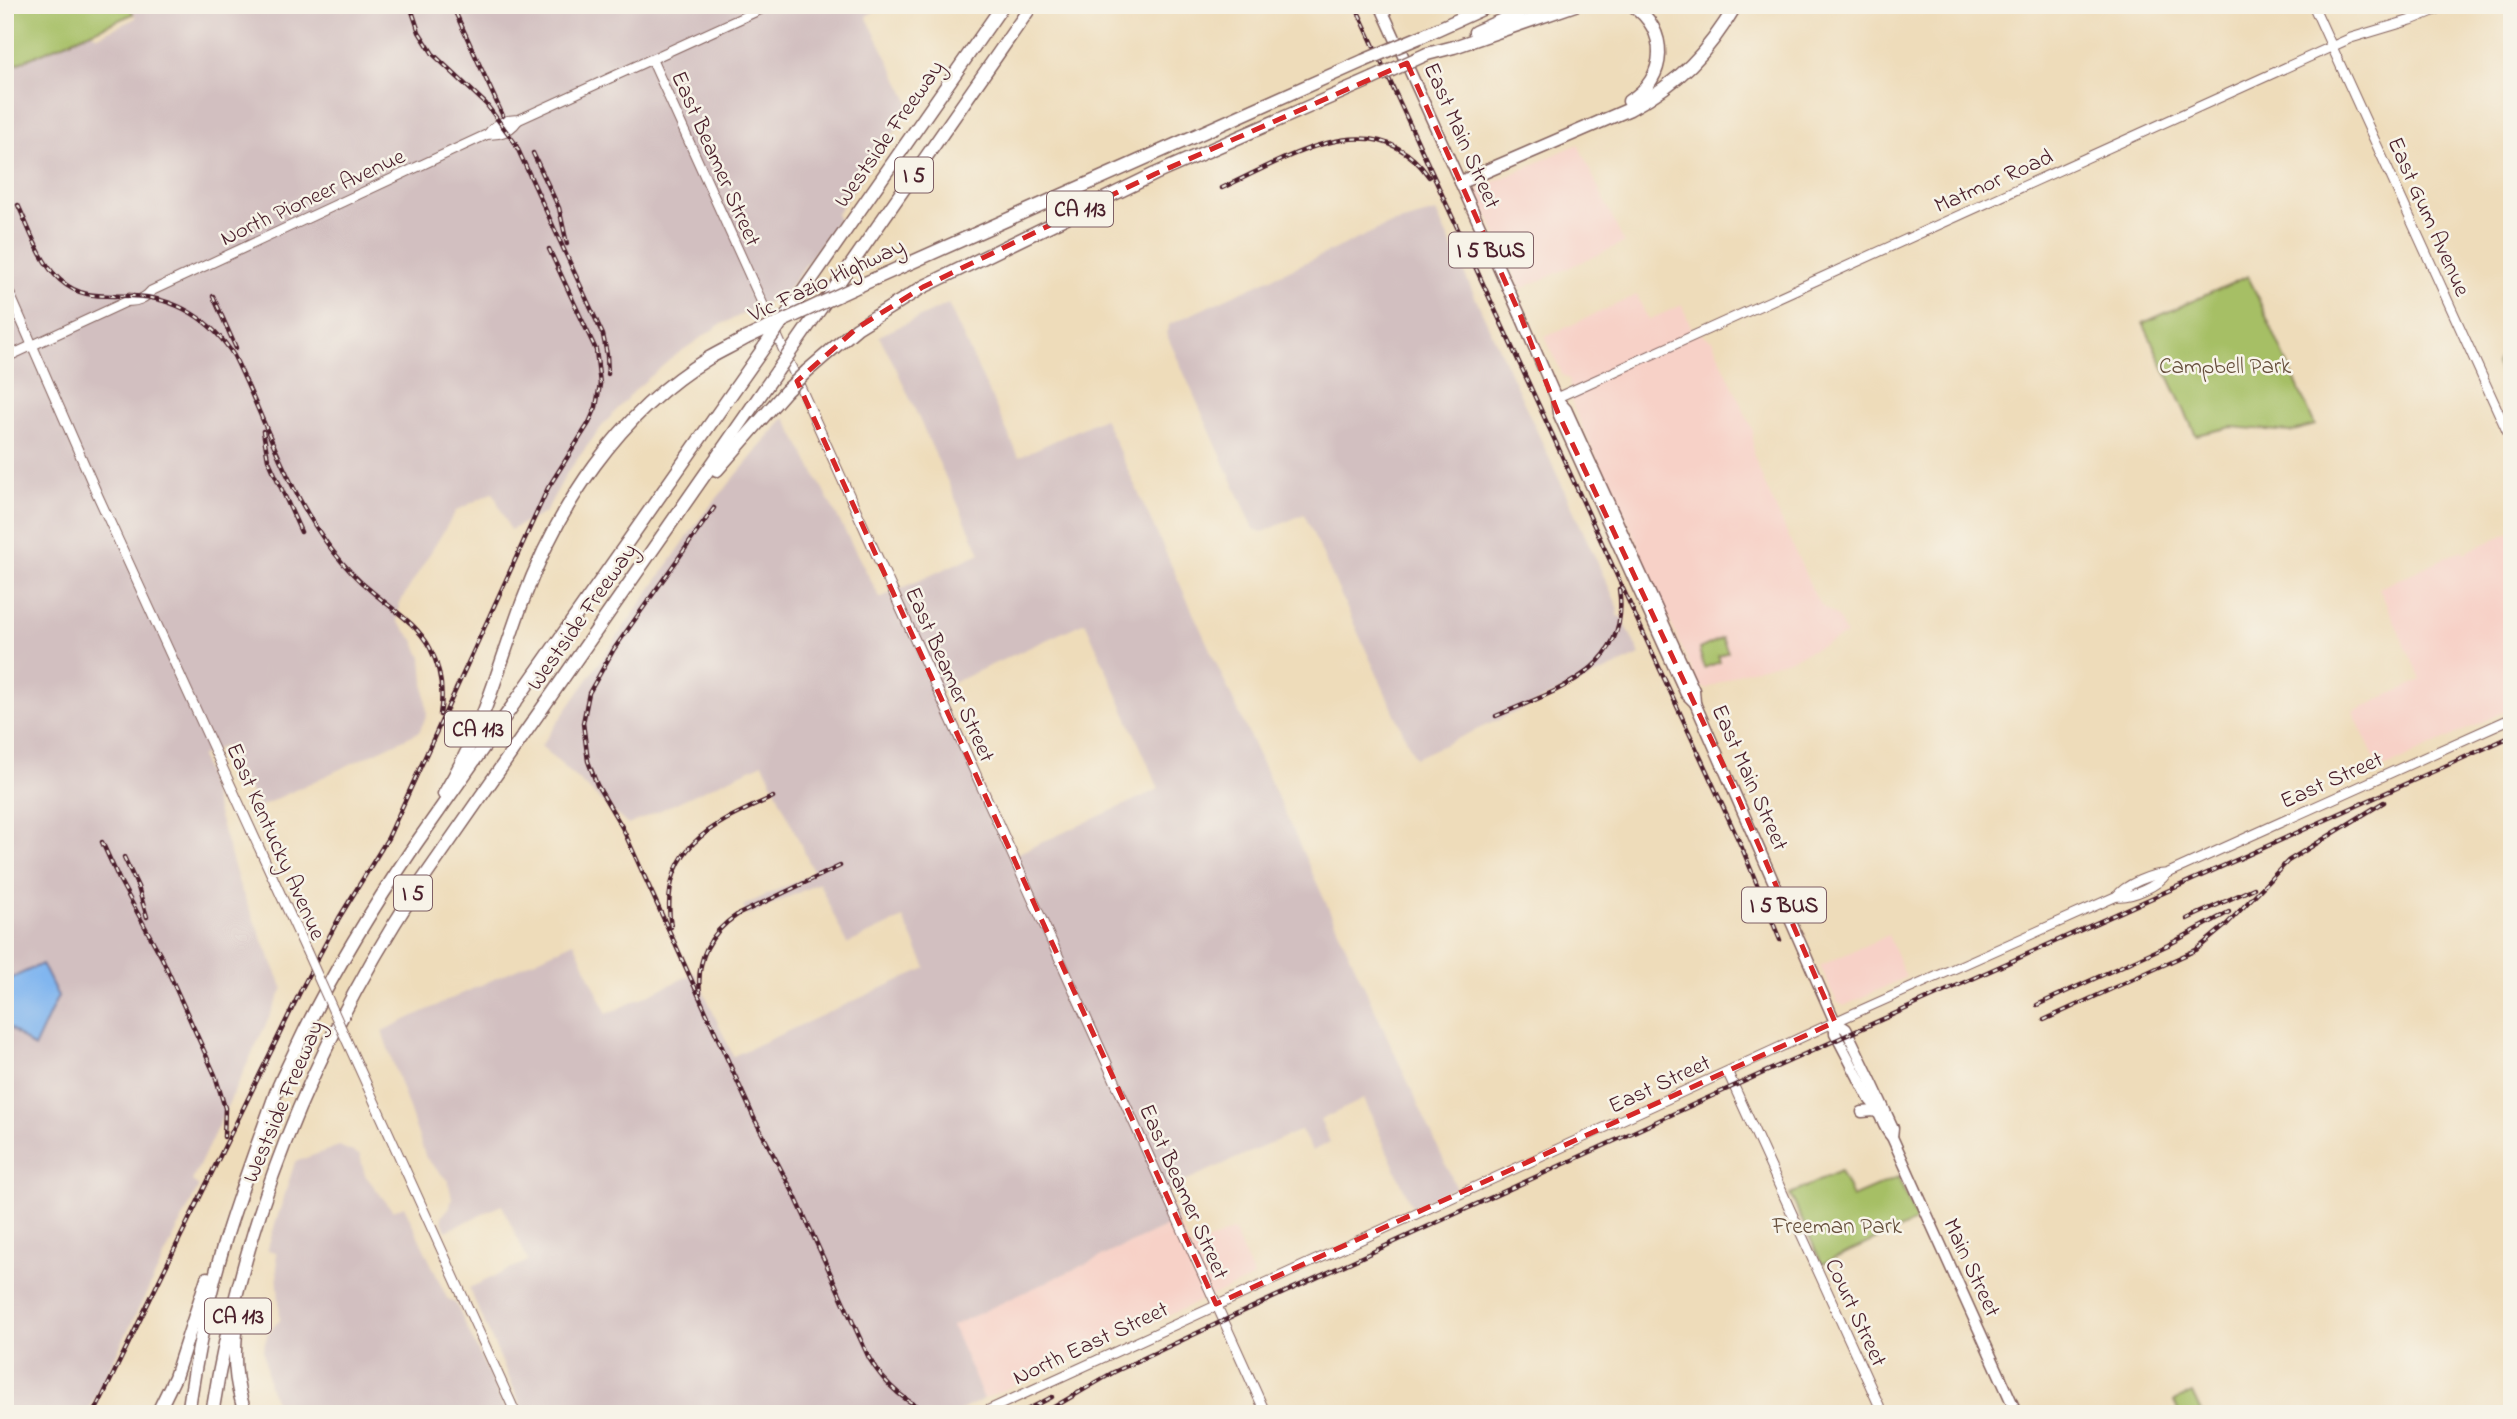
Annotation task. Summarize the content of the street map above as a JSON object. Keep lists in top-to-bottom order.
{
  "streets": {
    "highway": [
      "Westside Freeway",
      "I 5",
      "CA 113",
      "Vic Fazio Highway"
    ],
    "main road": ["East Main Street", "I 5 BUS", "Main Street"],
    "street": [
      "East Beamer Street",
      "Matmor Road",
      "North Pioneer Avenue",
      "East Gum Avenue",
      "East Street",
      "East Kentucky Avenue",
      "Court Street",
      "North East Street"
    ]
  },
  "crossings": [
    ["Westside Freeway", "CA 113"],
    ["Westside Freeway", "Vic Fazio Highway"],
    ["East Main Street", "Matmor Road"],
    ["East Main Street", "East Street"],
    ["East Main Street", "Main Street"],
    ["East Beamer Street", "North Pioneer Avenue"],
    ["East Beamer Street", "East Street"],
    ["East Beamer Street", "North East Street"],
    ["Matmor Road", "East Gum Avenue"],
    ["North Pioneer Avenue", "East Kentucky Avenue"],
    ["East Street", "Main Street"],
    ["East Street", "Court Street"],
    ["East Street", "North East Street"]
  ],
  "parks": ["Campbell Park", "Freeman Park"]
}
